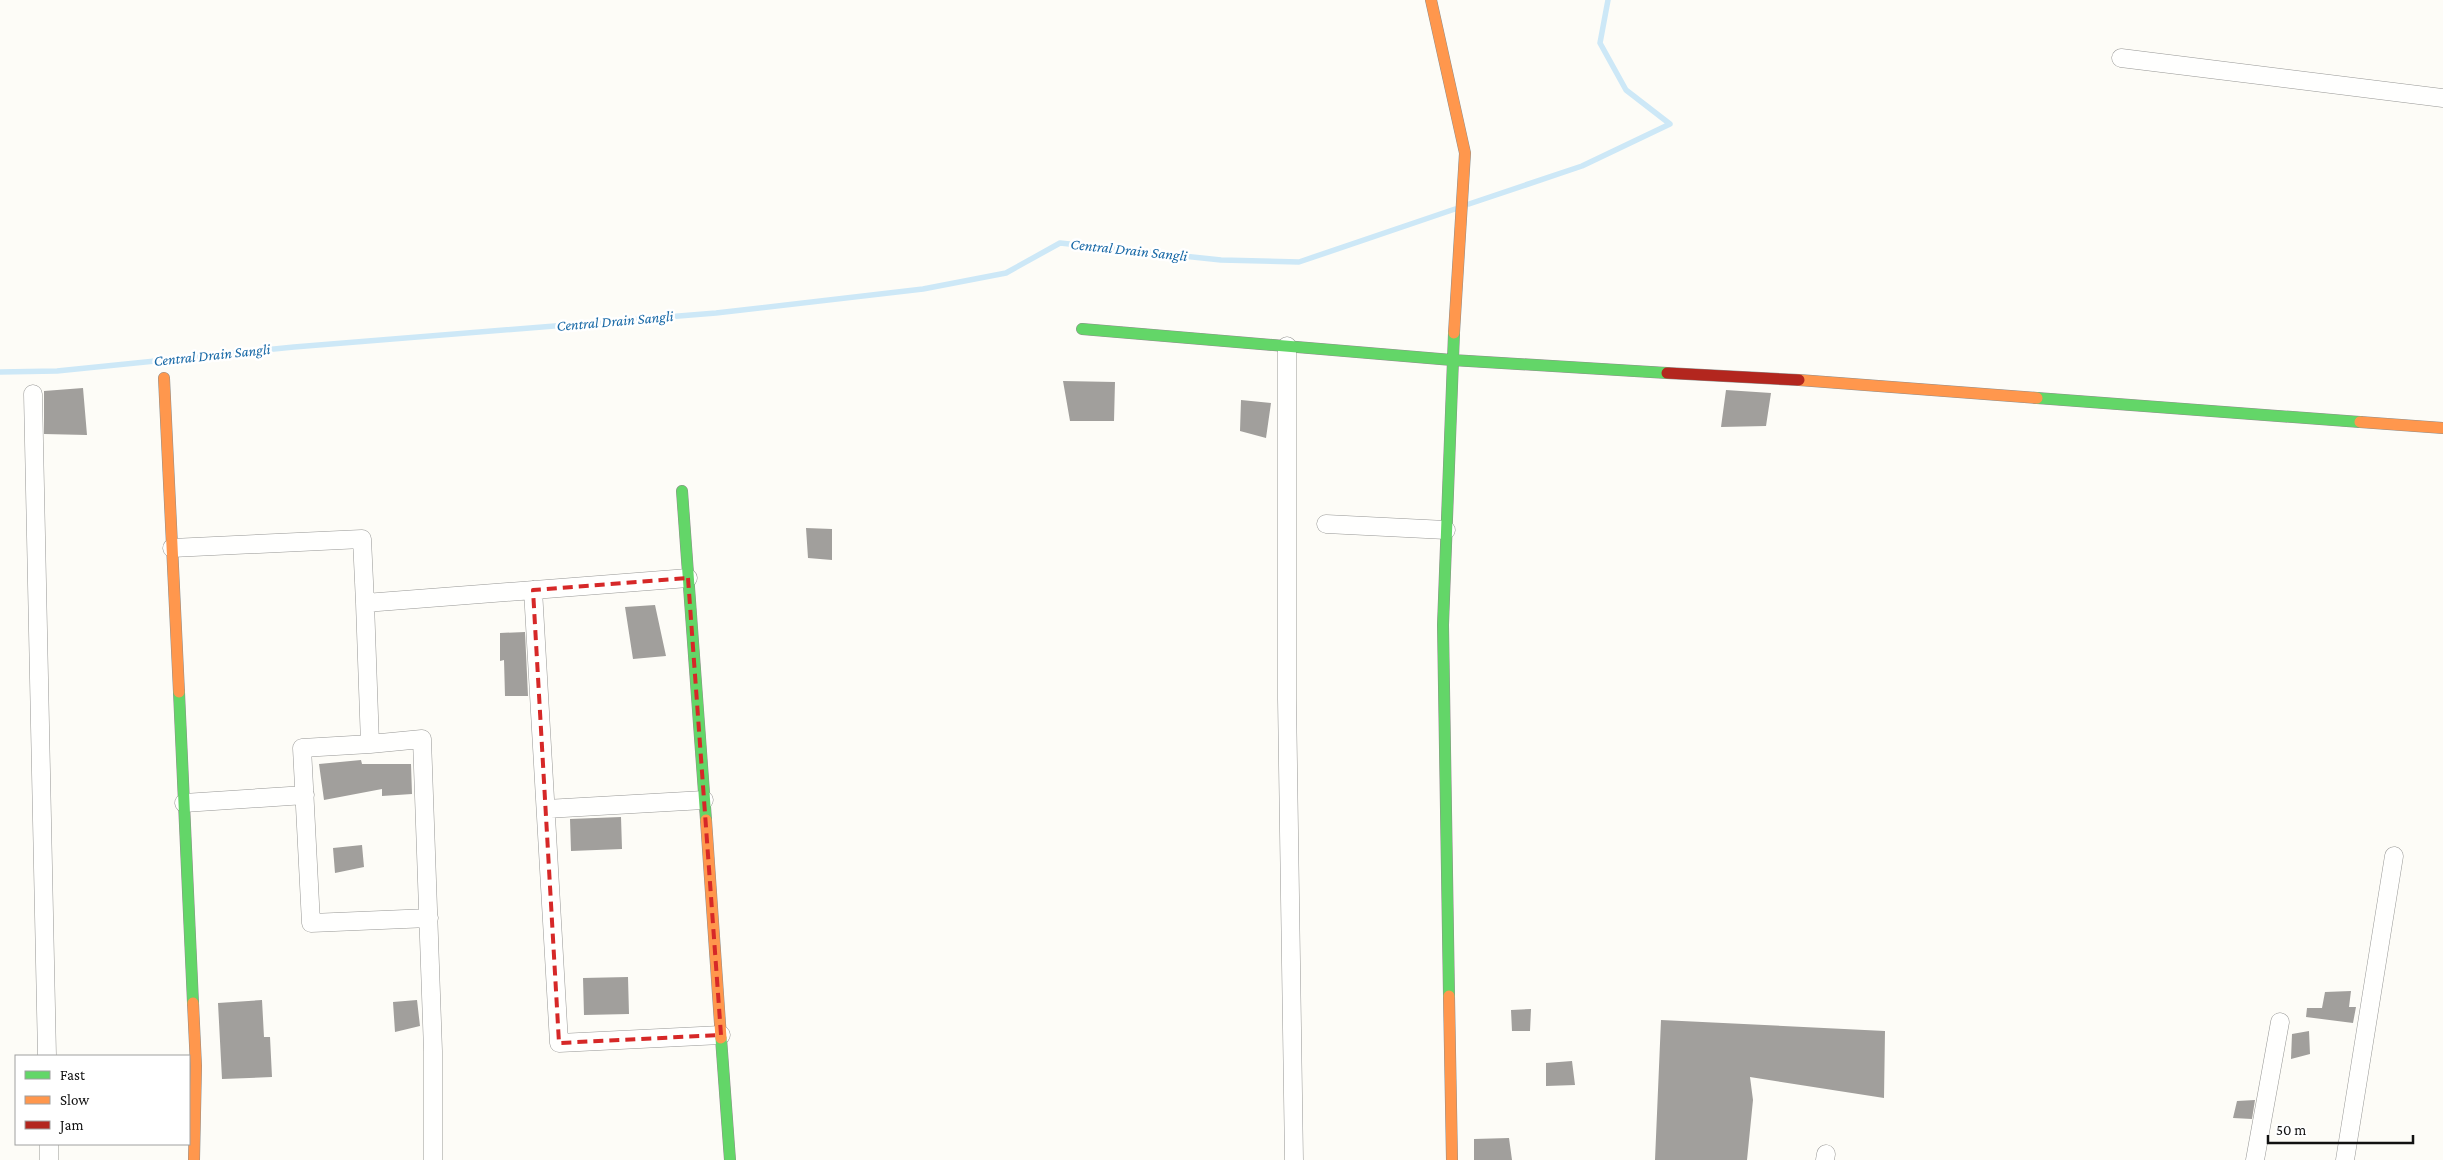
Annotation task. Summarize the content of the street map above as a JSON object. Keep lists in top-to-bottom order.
{
  "water": ["Central Drain Sangli"],
  "legend": ["Fast", "Slow", "Jam"],
  "scale_bar": "50 m"
}
